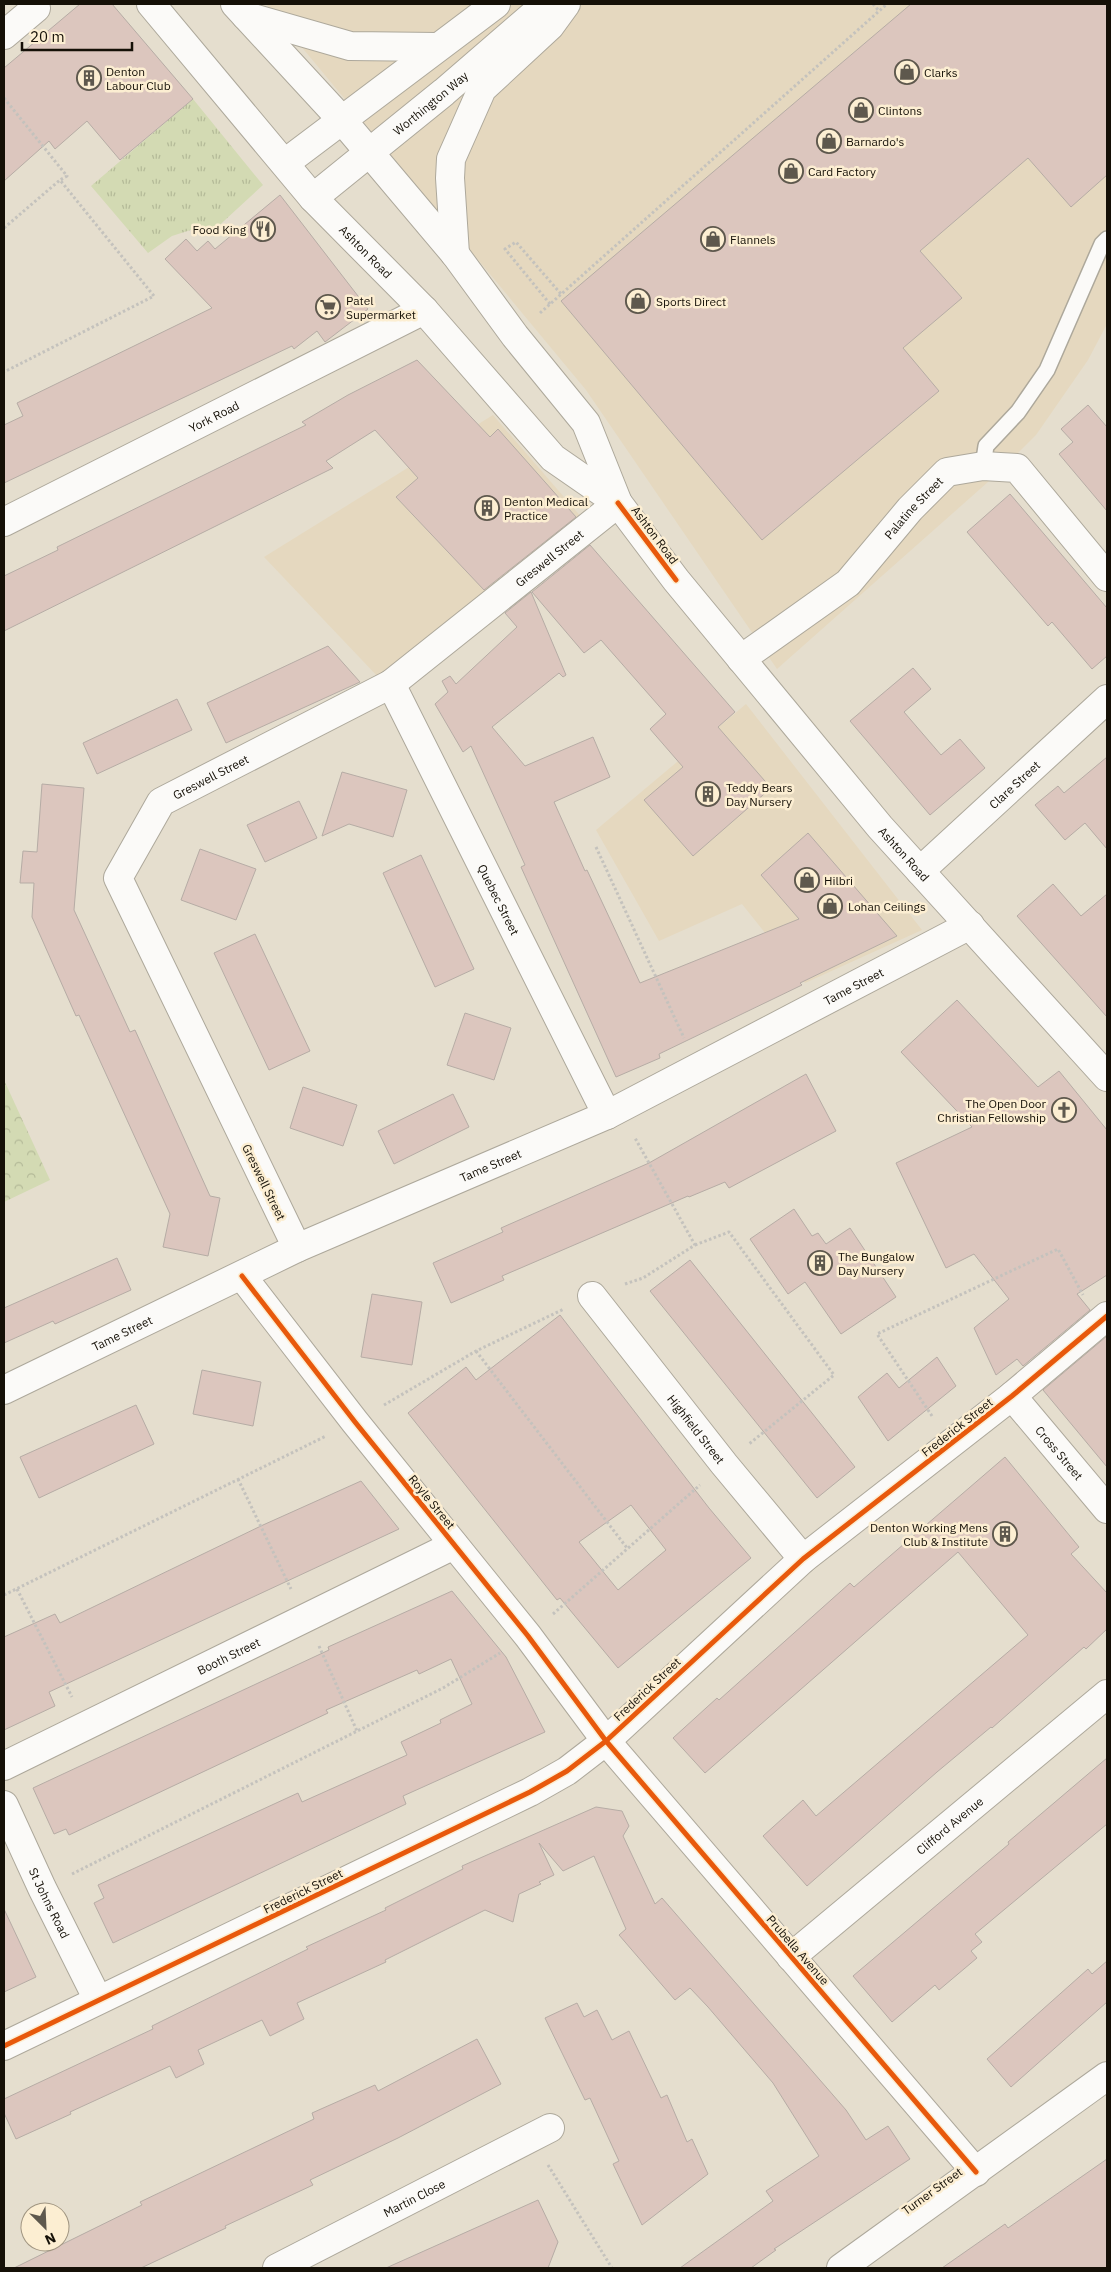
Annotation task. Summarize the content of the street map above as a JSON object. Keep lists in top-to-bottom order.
{
  "streets": {
    "main road": [
      "Worthington Way",
      "Ashton Road",
      "York Road",
      "Palatine Street",
      "Greswell Street",
      "Clare Street",
      "Quebec Street",
      "Tame Street",
      "Frederick Street",
      "Highfield Street",
      "Cross Street",
      "Royle Street",
      "Booth Street",
      "Clifford Avenue",
      "St Johns Road",
      "Prubella Avenue",
      "Turner Street",
      "Martin Close"
    ]
  },
  "crossings": [
    ["Worthington Way", "Ashton Road"],
    ["Ashton Road", "York Road"],
    ["Ashton Road", "Palatine Street"],
    ["Ashton Road", "Greswell Street"],
    ["Ashton Road", "Clare Street"],
    ["Ashton Road", "Tame Street"],
    ["Greswell Street", "Quebec Street"],
    ["Greswell Street", "Tame Street"],
    ["Quebec Street", "Tame Street"],
    ["Tame Street", "Royle Street"],
    ["Frederick Street", "Highfield Street"],
    ["Frederick Street", "Cross Street"],
    ["Frederick Street", "Royle Street"],
    ["Frederick Street", "St Johns Road"],
    ["Frederick Street", "Prubella Avenue"],
    ["Royle Street", "Booth Street"],
    ["Royle Street", "Prubella Avenue"],
    ["Clifford Avenue", "Prubella Avenue"],
    ["Prubella Avenue", "Turner Street"]
  ],
  "places": {
    "shop": [
      "Clarks",
      "Clintons",
      "Barnardo's",
      "Card Factory",
      "Flannels",
      "Sports Direct",
      "Hilbri",
      "Lohan Ceilings"
    ],
    "building": [
      "Denton Labour Club",
      "Denton Medical Practice",
      "Teddy Bears Day Nursery",
      "The Bungalow Day Nursery",
      "Denton Working Mens Club & Institute"
    ],
    "restaurant": ["Food King"],
    "supermarket": ["Patel Supermarket"],
    "church": ["The Open Door Christian Fellowship"]
  },
  "scale_bar": "20 m",
  "north": "bottom right"
}
